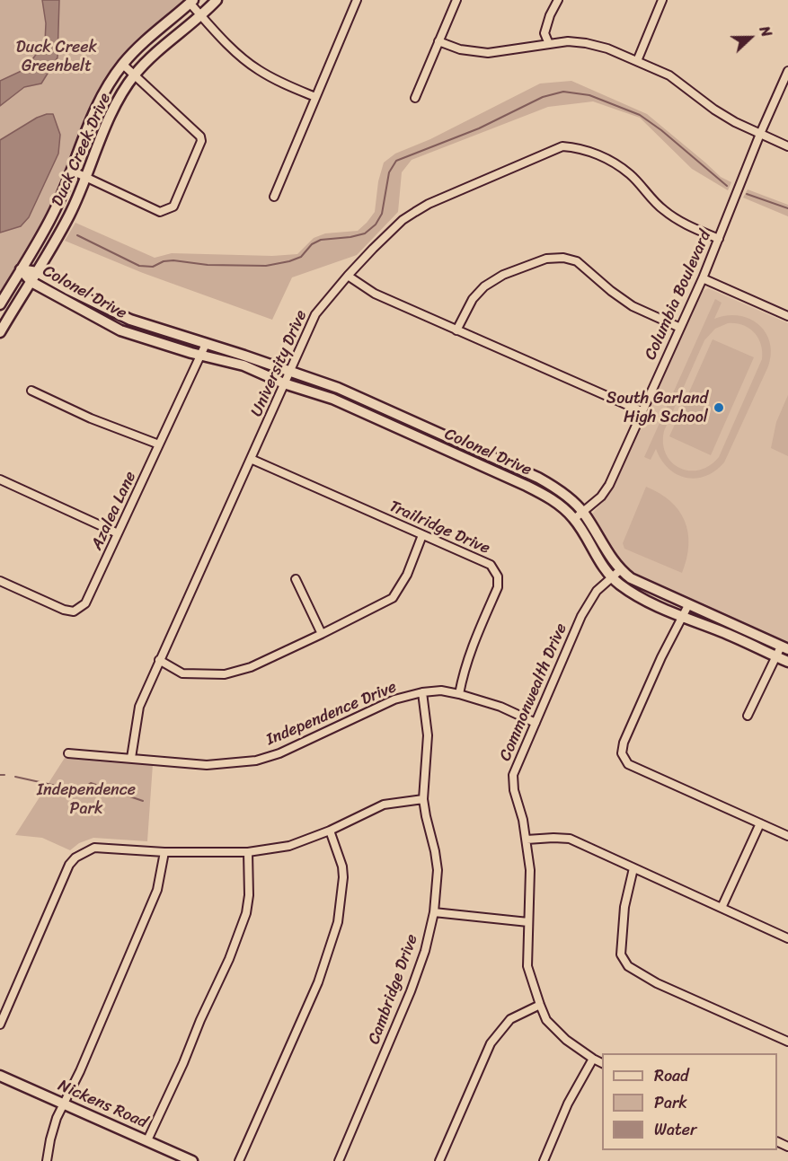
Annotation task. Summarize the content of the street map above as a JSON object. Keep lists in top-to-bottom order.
{
  "streets": {
    "street": [
      "Duck Creek Drive",
      "Colonel Drive",
      "Columbia Boulevard",
      "University Drive",
      "Azalea Lane",
      "Trailridge Drive",
      "Commonwealth Drive",
      "Independence Drive",
      "Cambridge Drive",
      "Nickens Road"
    ]
  },
  "crossings": [
    ["Duck Creek Drive", "Colonel Drive"],
    ["Colonel Drive", "Columbia Boulevard"],
    ["Colonel Drive", "University Drive"],
    ["Colonel Drive", "Azalea Lane"],
    ["Colonel Drive", "Commonwealth Drive"],
    ["Columbia Boulevard", "University Drive"],
    ["University Drive", "Trailridge Drive"],
    ["University Drive", "Independence Drive"],
    ["Trailridge Drive", "Independence Drive"],
    ["Commonwealth Drive", "Independence Drive"],
    ["Independence Drive", "Cambridge Drive"]
  ],
  "parks": ["Duck Creek Greenbelt", "Independence Park"],
  "places": ["South Garland High School"],
  "legend": ["Road", "Park", "Water"],
  "north": "right"
}
